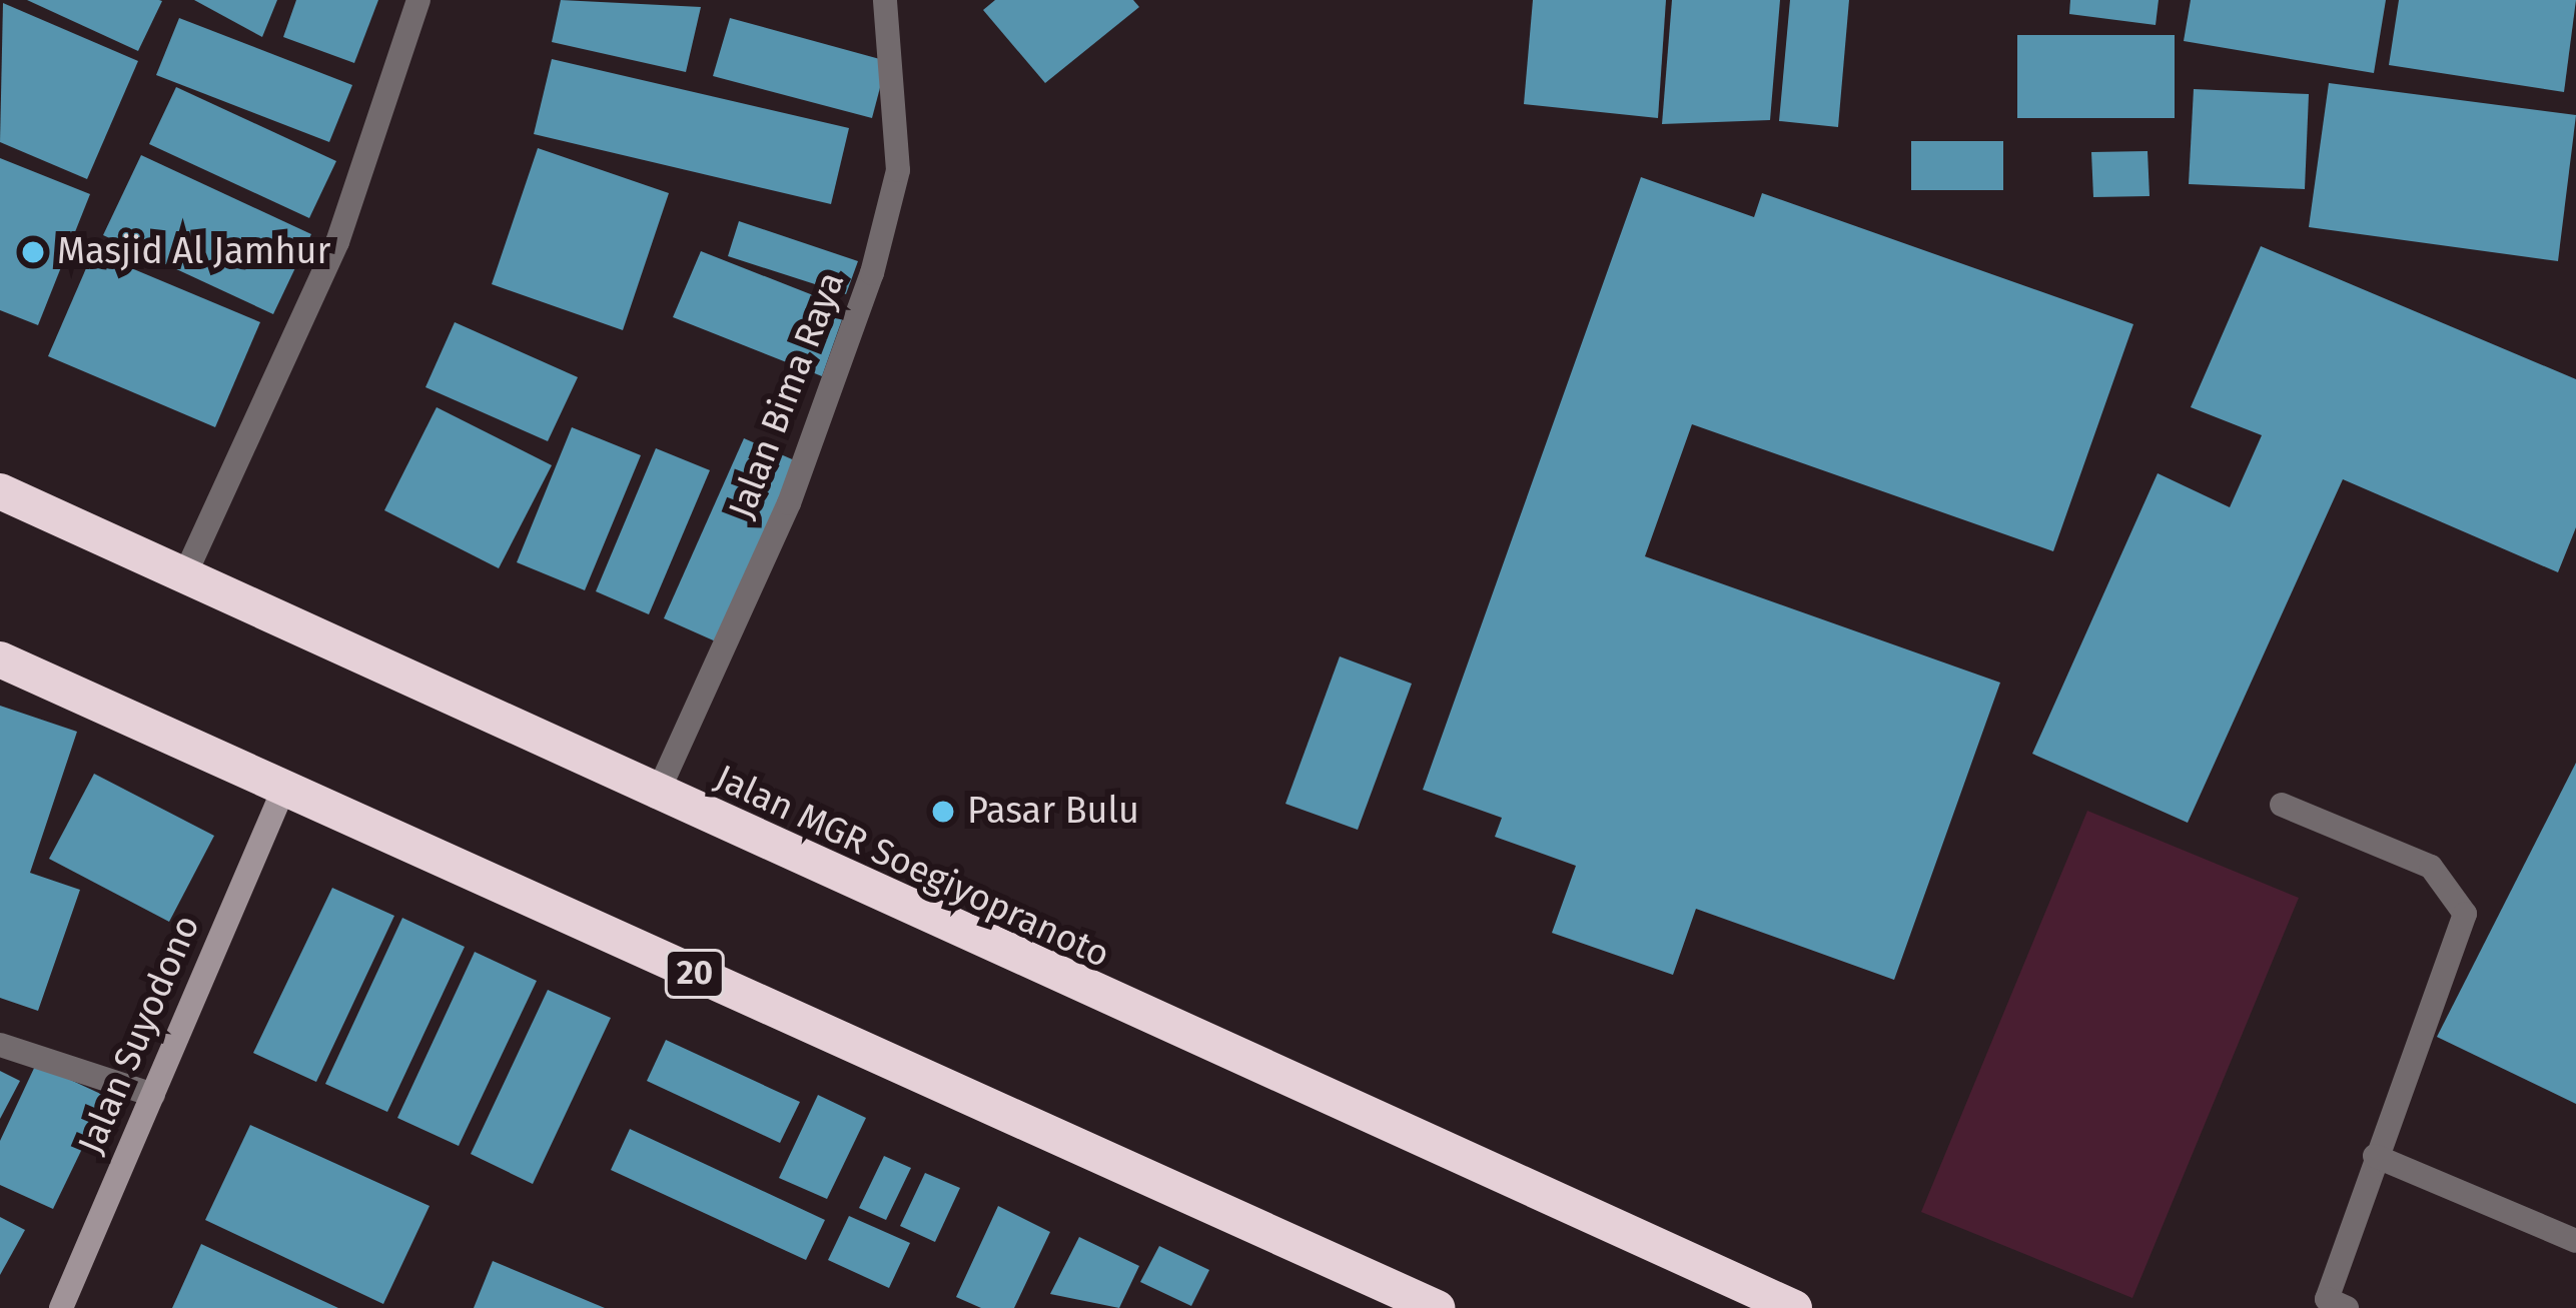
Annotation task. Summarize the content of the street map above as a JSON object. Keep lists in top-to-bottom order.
{
  "streets": {
    "highway": ["Jalan MGR Soegiyopranoto", "20"],
    "street": ["Jalan Bima Raya", "Jalan Suyodono"]
  },
  "crossings": [
    ["Jalan Bima Raya", "Jalan MGR Soegiyopranoto"],
    ["20", "Jalan Suyodono"]
  ],
  "places": ["Masjid Al Jamhur", "Pasar Bulu"]
}
